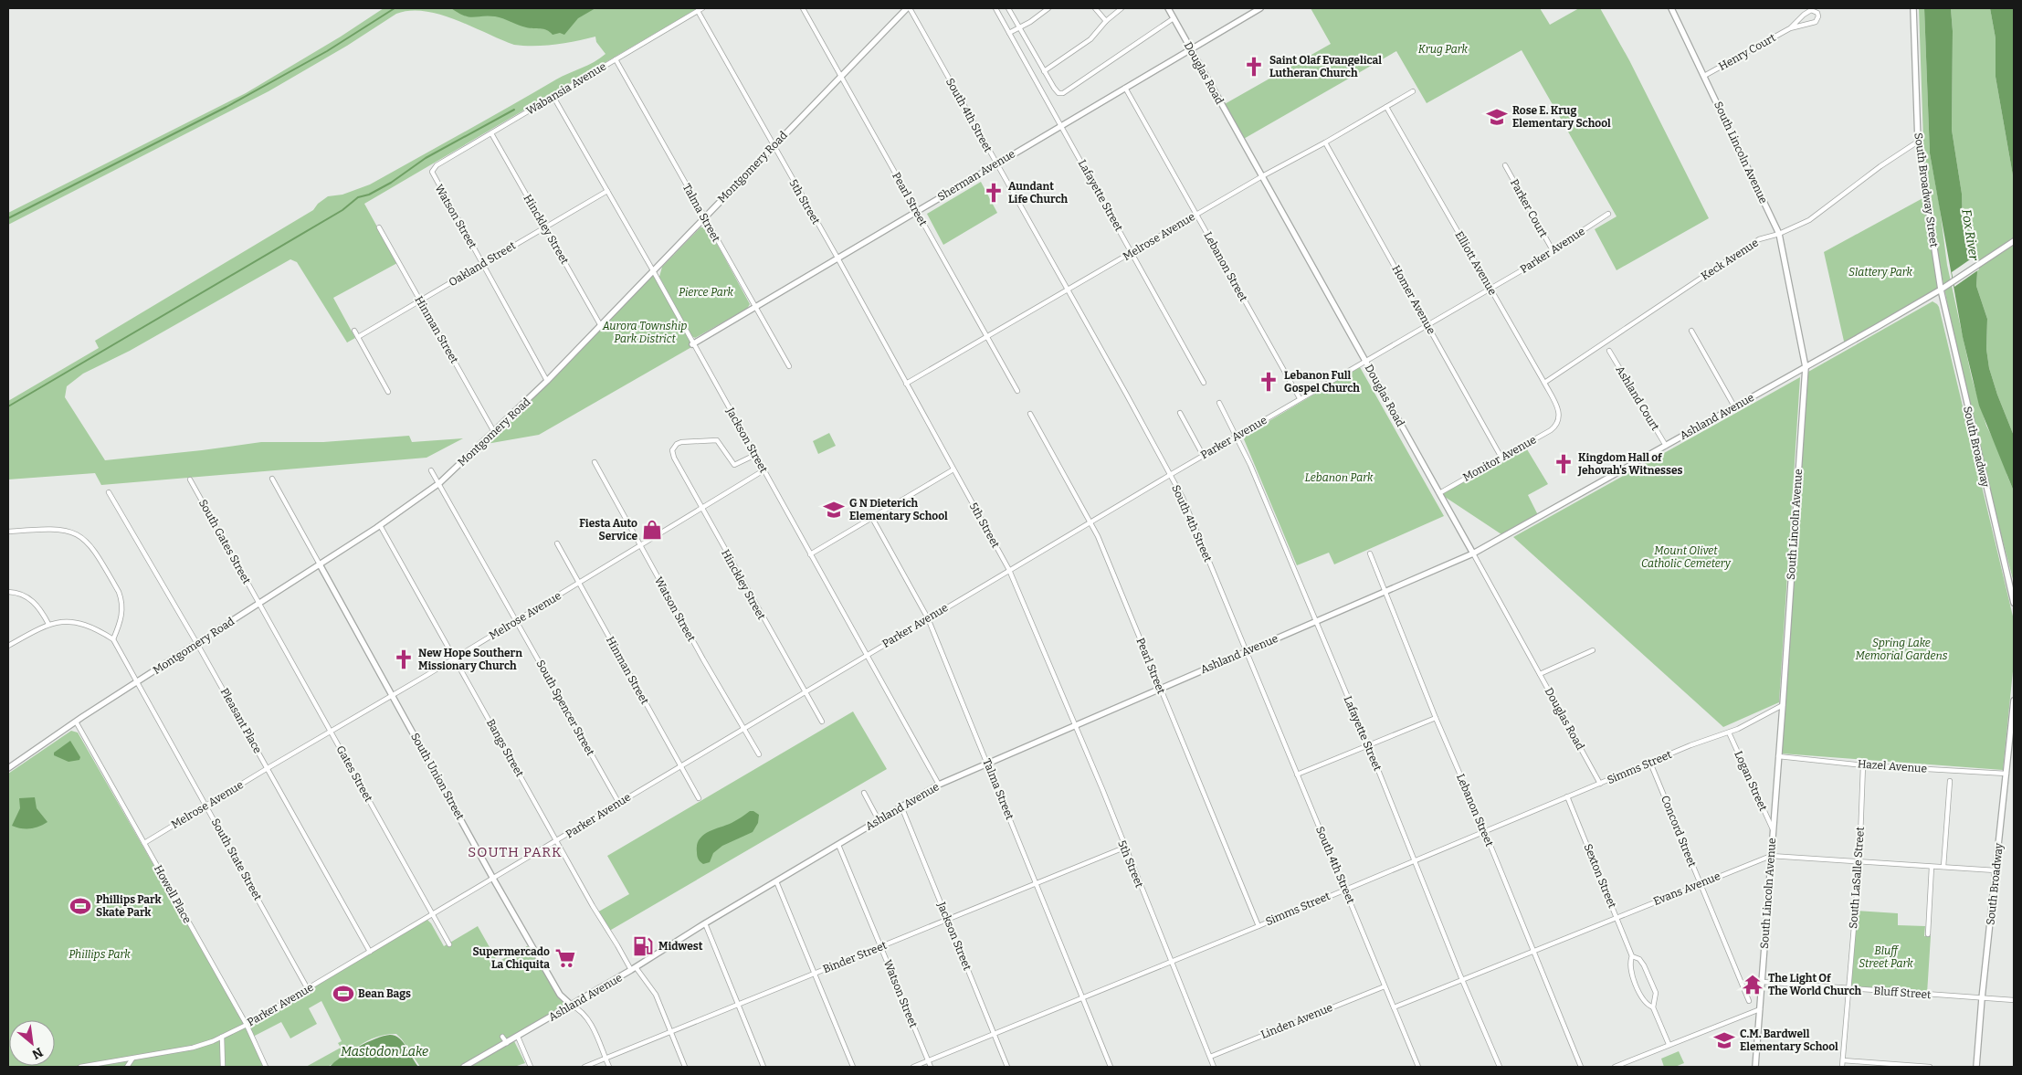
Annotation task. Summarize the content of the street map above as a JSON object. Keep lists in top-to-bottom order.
{
  "streets": {
    "street": [
      "Henry Court",
      "Douglas Road",
      "Wabansia Avenue",
      "South 4th Street",
      "South Lincoln Avenue",
      "Montgomery Road",
      "Sherman Avenue",
      "South Broadway Street",
      "Lafayette Street",
      "Pearl Street",
      "5th Street",
      "Parker Court",
      "Talma Street",
      "Watson Street",
      "Hinckley Street",
      "Melrose Avenue",
      "Parker Avenue",
      "Keck Avenue",
      "Elliott Avenue",
      "Oakland Street",
      "Lebanon Street",
      "Homer Avenue",
      "Hinman Street",
      "Ashland Court",
      "Ashland Avenue",
      "Jackson Street",
      "South Broadway",
      "Monitor Avenue",
      "South Gates Street",
      "South Spencer Street",
      "Pleasant Place",
      "Bangs Street",
      "Hazel Avenue",
      "Simms Street",
      "Gates Street",
      "South Union Street",
      "Logan Street",
      "Concord Street",
      "South State Street",
      "Sexton Street",
      "South LaSalle Street",
      "Evans Avenue",
      "Howell Place",
      "Binder Street",
      "Bluff Street",
      "Linden Avenue"
    ]
  },
  "crossings": [
    ["Henry Court", "South Lincoln Avenue"],
    ["Douglas Road", "Sherman Avenue"],
    ["Douglas Road", "Melrose Avenue"],
    ["Douglas Road", "Parker Avenue"],
    ["Douglas Road", "Ashland Avenue"],
    ["Douglas Road", "Monitor Avenue"],
    ["Douglas Road", "Simms Street"],
    ["Wabansia Avenue", "5th Street"],
    ["Wabansia Avenue", "Talma Street"],
    ["Wabansia Avenue", "Watson Street"],
    ["Wabansia Avenue", "Hinckley Street"],
    ["Wabansia Avenue", "Jackson Street"],
    ["South 4th Street", "Montgomery Road"],
    ["South 4th Street", "Sherman Avenue"],
    ["South 4th Street", "Melrose Avenue"],
    ["South 4th Street", "Parker Avenue"],
    ["South 4th Street", "Ashland Avenue"],
    ["South 4th Street", "Simms Street"],
    ["South 4th Street", "Evans Avenue"],
    ["South 4th Street", "Linden Avenue"],
    ["South Lincoln Avenue", "Keck Avenue"],
    ["South Lincoln Avenue", "Ashland Avenue"],
    ["South Lincoln Avenue", "Hazel Avenue"],
    ["South Lincoln Avenue", "Simms Street"],
    ["South Lincoln Avenue", "Logan Street"],
    ["South Lincoln Avenue", "Evans Avenue"],
    ["South Lincoln Avenue", "Bluff Street"],
    ["Montgomery Road", "Pearl Street"],
    ["Montgomery Road", "5th Street"],
    ["Montgomery Road", "Talma Street"],
    ["Montgomery Road", "Watson Street"],
    ["Montgomery Road", "Hinckley Street"],
    ["Montgomery Road", "Hinman Street"],
    ["Montgomery Road", "Jackson Street"],
    ["Montgomery Road", "South Gates Street"],
    ["Montgomery Road", "South Spencer Street"],
    ["Montgomery Road", "Pleasant Place"],
    ["Montgomery Road", "Bangs Street"],
    ["Montgomery Road", "Gates Street"],
    ["Montgomery Road", "South Union Street"],
    ["Montgomery Road", "South State Street"],
    ["Montgomery Road", "Howell Place"],
    ["Sherman Avenue", "Lafayette Street"],
    ["Sherman Avenue", "Pearl Street"],
    ["Sherman Avenue", "5th Street"],
    ["Sherman Avenue", "Talma Street"],
    ["Sherman Avenue", "Lebanon Street"],
    ["Sherman Avenue", "Jackson Street"],
    ["South Broadway Street", "Keck Avenue"],
    ["South Broadway Street", "Ashland Avenue"],
    ["South Broadway Street", "South Broadway"],
    ["Lafayette Street", "Melrose Avenue"],
    ["Lafayette Street", "Parker Avenue"],
    ["Lafayette Street", "Ashland Avenue"],
    ["Lafayette Street", "Simms Street"],
    ["Lafayette Street", "Evans Avenue"],
    ["Pearl Street", "Melrose Avenue"],
    ["Pearl Street", "Parker Avenue"],
    ["Pearl Street", "Ashland Avenue"],
    ["Pearl Street", "Simms Street"],
    ["5th Street", "Melrose Avenue"],
    ["5th Street", "Parker Avenue"],
    ["5th Street", "Ashland Avenue"],
    ["5th Street", "Simms Street"],
    ["5th Street", "Binder Street"],
    ["5th Street", "Linden Avenue"],
    ["Parker Court", "Parker Avenue"],
    ["Talma Street", "Parker Avenue"],
    ["Talma Street", "Ashland Avenue"],
    ["Talma Street", "Simms Street"],
    ["Talma Street", "Binder Street"],
    ["Watson Street", "Melrose Avenue"],
    ["Watson Street", "Parker Avenue"],
    ["Watson Street", "Oakland Street"],
    ["Watson Street", "Ashland Avenue"],
    ["Watson Street", "Simms Street"],
    ["Watson Street", "Binder Street"],
    ["Hinckley Street", "Melrose Avenue"],
    ["Hinckley Street", "Parker Avenue"],
    ["Hinckley Street", "Oakland Street"],
    ["Hinckley Street", "Jackson Street"],
    ["Melrose Avenue", "Elliott Avenue"],
    ["Melrose Avenue", "Lebanon Street"],
    ["Melrose Avenue", "Homer Avenue"],
    ["Melrose Avenue", "Hinman Street"],
    ["Melrose Avenue", "Jackson Street"],
    ["Melrose Avenue", "South Spencer Street"],
    ["Melrose Avenue", "Pleasant Place"],
    ["Melrose Avenue", "Bangs Street"],
    ["Melrose Avenue", "Gates Street"],
    ["Melrose Avenue", "South Union Street"],
    ["Melrose Avenue", "South State Street"],
    ["Melrose Avenue", "Howell Place"],
    ["Parker Avenue", "Elliott Avenue"],
    ["Parker Avenue", "Lebanon Street"],
    ["Parker Avenue", "Homer Avenue"],
    ["Parker Avenue", "Hinman Street"],
    ["Parker Avenue", "Jackson Street"],
    ["Parker Avenue", "South Spencer Street"],
    ["Parker Avenue", "Pleasant Place"],
    ["Parker Avenue", "Bangs Street"],
    ["Parker Avenue", "Gates Street"],
    ["Parker Avenue", "South Union Street"],
    ["Parker Avenue", "South State Street"],
    ["Parker Avenue", "Howell Place"],
    ["Keck Avenue", "Elliott Avenue"],
    ["Elliott Avenue", "Monitor Avenue"],
    ["Oakland Street", "Hinman Street"],
    ["Oakland Street", "Jackson Street"],
    ["Lebanon Street", "Ashland Avenue"],
    ["Lebanon Street", "Simms Street"],
    ["Lebanon Street", "Evans Avenue"],
    ["Homer Avenue", "Monitor Avenue"],
    ["Ashland Court", "Ashland Avenue"],
    ["Ashland Avenue", "Jackson Street"],
    ["Ashland Avenue", "South Broadway"],
    ["Ashland Avenue", "Bangs Street"],
    ["Ashland Avenue", "South Union Street"],
    ["Jackson Street", "Simms Street"],
    ["Jackson Street", "Binder Street"],
    ["South Broadway", "Hazel Avenue"],
    ["South Broadway", "Evans Avenue"],
    ["South Broadway", "Bluff Street"],
    ["South Gates Street", "Gates Street"],
    ["Bangs Street", "Binder Street"],
    ["Hazel Avenue", "South LaSalle Street"],
    ["Simms Street", "Logan Street"],
    ["Simms Street", "Concord Street"],
    ["Simms Street", "Sexton Street"],
    ["South Union Street", "Binder Street"],
    ["Concord Street", "Evans Avenue"],
    ["Sexton Street", "Evans Avenue"],
    ["South LaSalle Street", "Evans Avenue"],
    ["South LaSalle Street", "Bluff Street"]
  ],
  "districts": ["SOUTH PARK"],
  "water": ["Fox River", "Mastodon Lake"],
  "parks": [
    "Krug Park",
    "Slattery Park",
    "Pierce Park",
    "Aurora Township Park District",
    "Lebanon Park",
    "Mount Olivet Catholic Cemetery",
    "Spring Lake Memorial Gardens",
    "Bluff Street Park",
    "Phillips Park"
  ],
  "places": {
    "church": [
      "Saint Olaf Evangelical Lutheran Church",
      "Aundant Life Church",
      "Lebanon Full Gospel Church",
      "Kingdom Hall of Jehovah's Witnesses",
      "New Hope Southern Missionary Church"
    ],
    "school or university": ["Rose E. Krug Elementary School", "G N Dieterich Elementary School", "C.M. Bardwell Elementary School"],
    "shop": ["Fiesta Auto Service"],
    "sports": ["Phillips Park Skate Park", "Bean Bags"],
    "fuel station": ["Midwest"],
    "supermarket": ["Supermercado La Chiquita"],
    "temple": ["The Light Of The World Church"]
  },
  "north": "bottom right"
}
